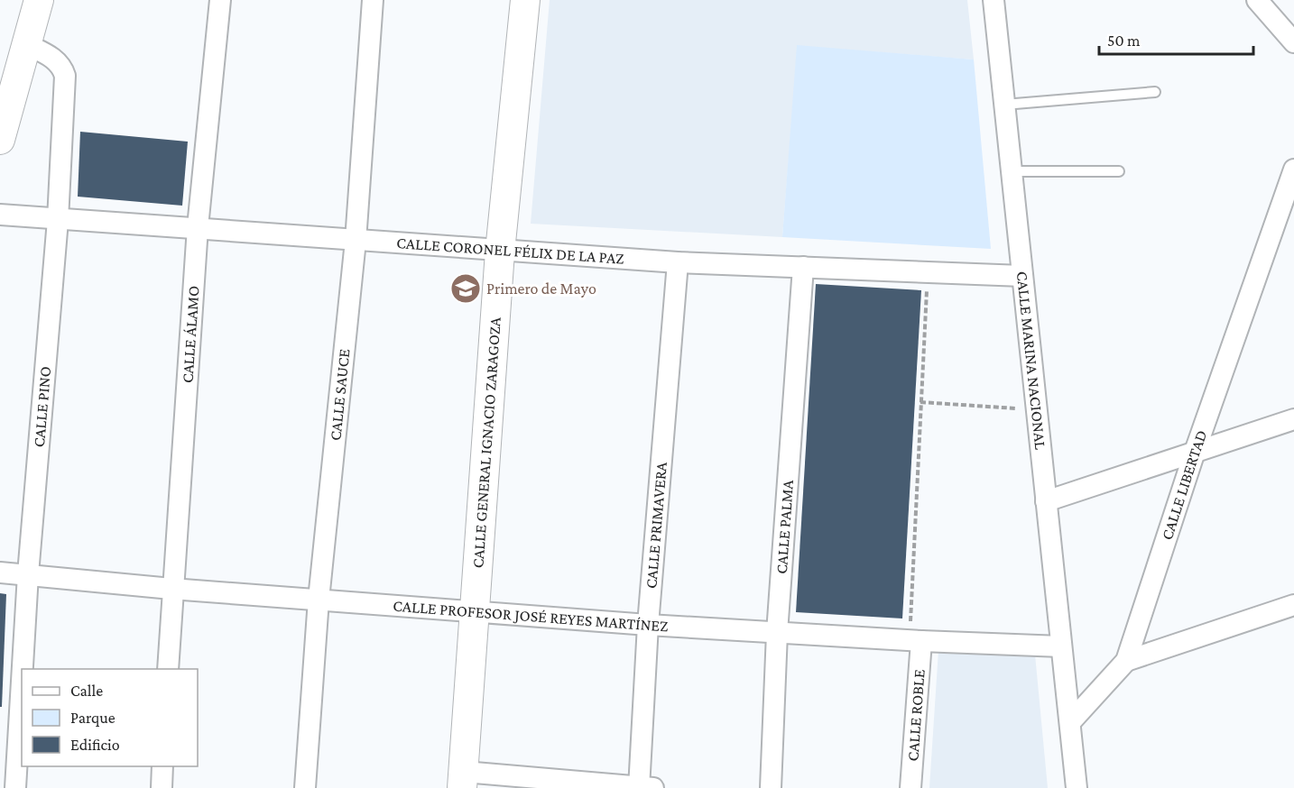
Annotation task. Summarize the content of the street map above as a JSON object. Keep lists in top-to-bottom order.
{
  "streets": {
    "main road": ["CALLE GENERAL IGNACIO ZARAGOZA"],
    "street": [
      "CALLE CORONEL FÉLIX DE LA PAZ",
      "CALLE ÁLAMO",
      "CALLE MARINA NACIONAL",
      "CALLE SAUCE",
      "CALLE PINO",
      "CALLE LIBERTAD",
      "CALLE PRIMAVERA",
      "CALLE PALMA",
      "CALLE PROFESOR JOSÉ REYES MARTÍNEZ",
      "CALLE ROBLE"
    ]
  },
  "crossings": [
    ["CALLE CORONEL FÉLIX DE LA PAZ", "CALLE ÁLAMO"],
    ["CALLE CORONEL FÉLIX DE LA PAZ", "CALLE MARINA NACIONAL"],
    ["CALLE CORONEL FÉLIX DE LA PAZ", "CALLE SAUCE"],
    ["CALLE CORONEL FÉLIX DE LA PAZ", "CALLE PINO"],
    ["CALLE CORONEL FÉLIX DE LA PAZ", "CALLE GENERAL IGNACIO ZARAGOZA"],
    ["CALLE CORONEL FÉLIX DE LA PAZ", "CALLE PRIMAVERA"],
    ["CALLE CORONEL FÉLIX DE LA PAZ", "CALLE PALMA"],
    ["CALLE ÁLAMO", "CALLE PROFESOR JOSÉ REYES MARTÍNEZ"],
    ["CALLE MARINA NACIONAL", "CALLE LIBERTAD"],
    ["CALLE MARINA NACIONAL", "CALLE PROFESOR JOSÉ REYES MARTÍNEZ"],
    ["CALLE SAUCE", "CALLE PROFESOR JOSÉ REYES MARTÍNEZ"],
    ["CALLE PINO", "CALLE PROFESOR JOSÉ REYES MARTÍNEZ"],
    ["CALLE GENERAL IGNACIO ZARAGOZA", "CALLE PROFESOR JOSÉ REYES MARTÍNEZ"],
    ["CALLE PRIMAVERA", "CALLE PROFESOR JOSÉ REYES MARTÍNEZ"],
    ["CALLE PALMA", "CALLE PROFESOR JOSÉ REYES MARTÍNEZ"],
    ["CALLE PROFESOR JOSÉ REYES MARTÍNEZ", "CALLE ROBLE"]
  ],
  "places": {
    "school or university": ["Primero de Mayo"]
  },
  "legend": ["Calle", "Parque", "Edificio"],
  "scale_bar": "50 m"
}
